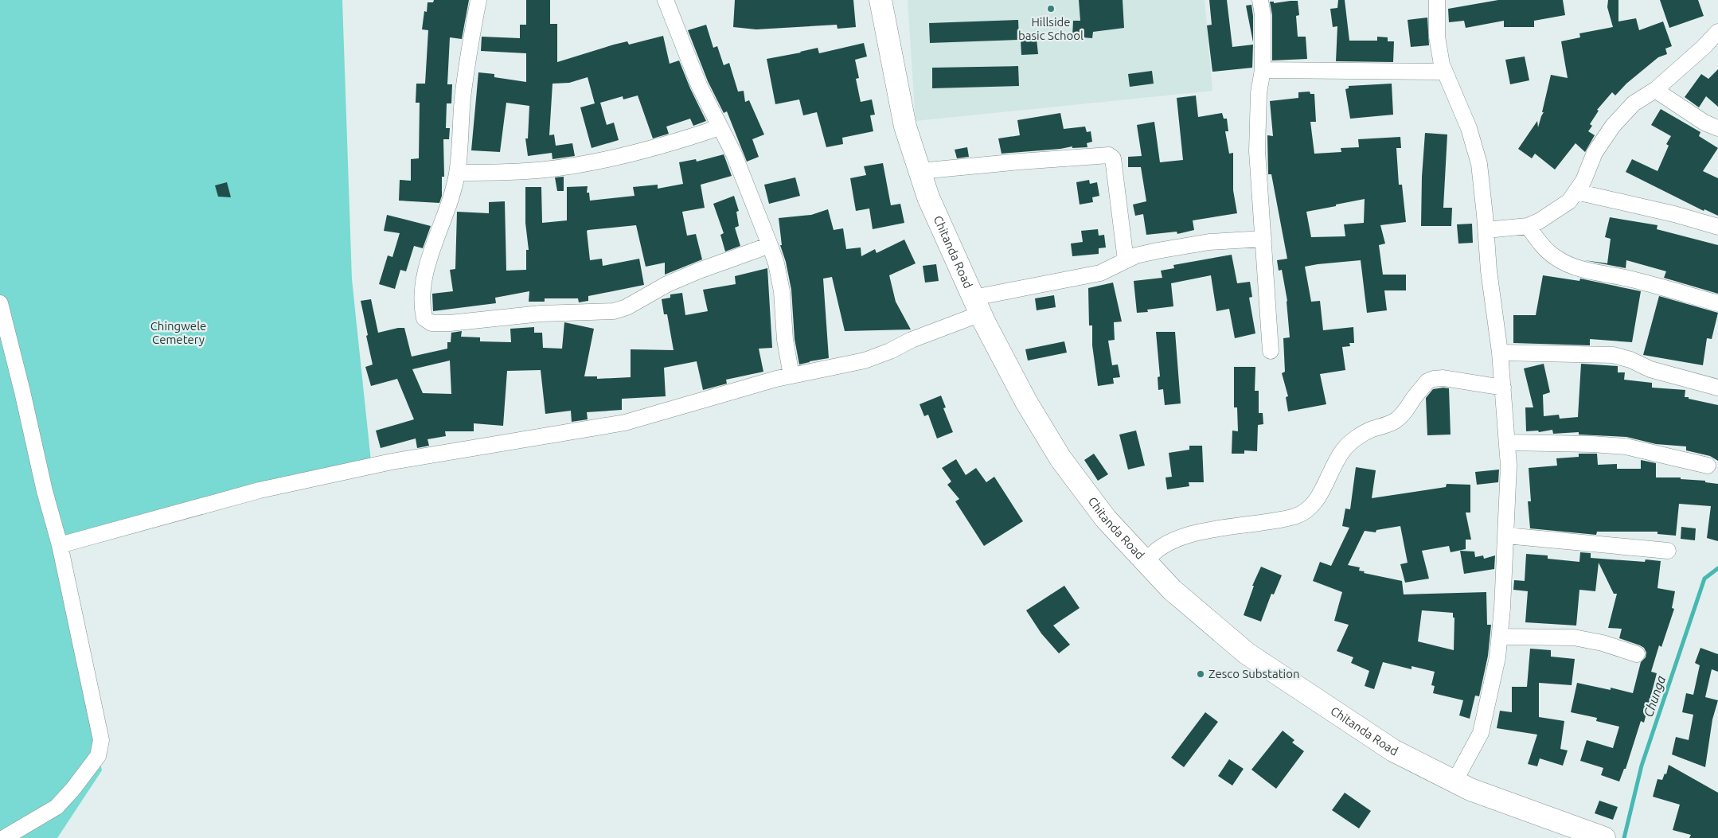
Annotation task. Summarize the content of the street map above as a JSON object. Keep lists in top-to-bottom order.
{
  "streets": {
    "street": ["Chitanda Road"]
  },
  "water": ["Chunga"],
  "parks": ["Chingwele Cemetery"],
  "places": ["Hillside basic School", "Zesco Substation"]
}
